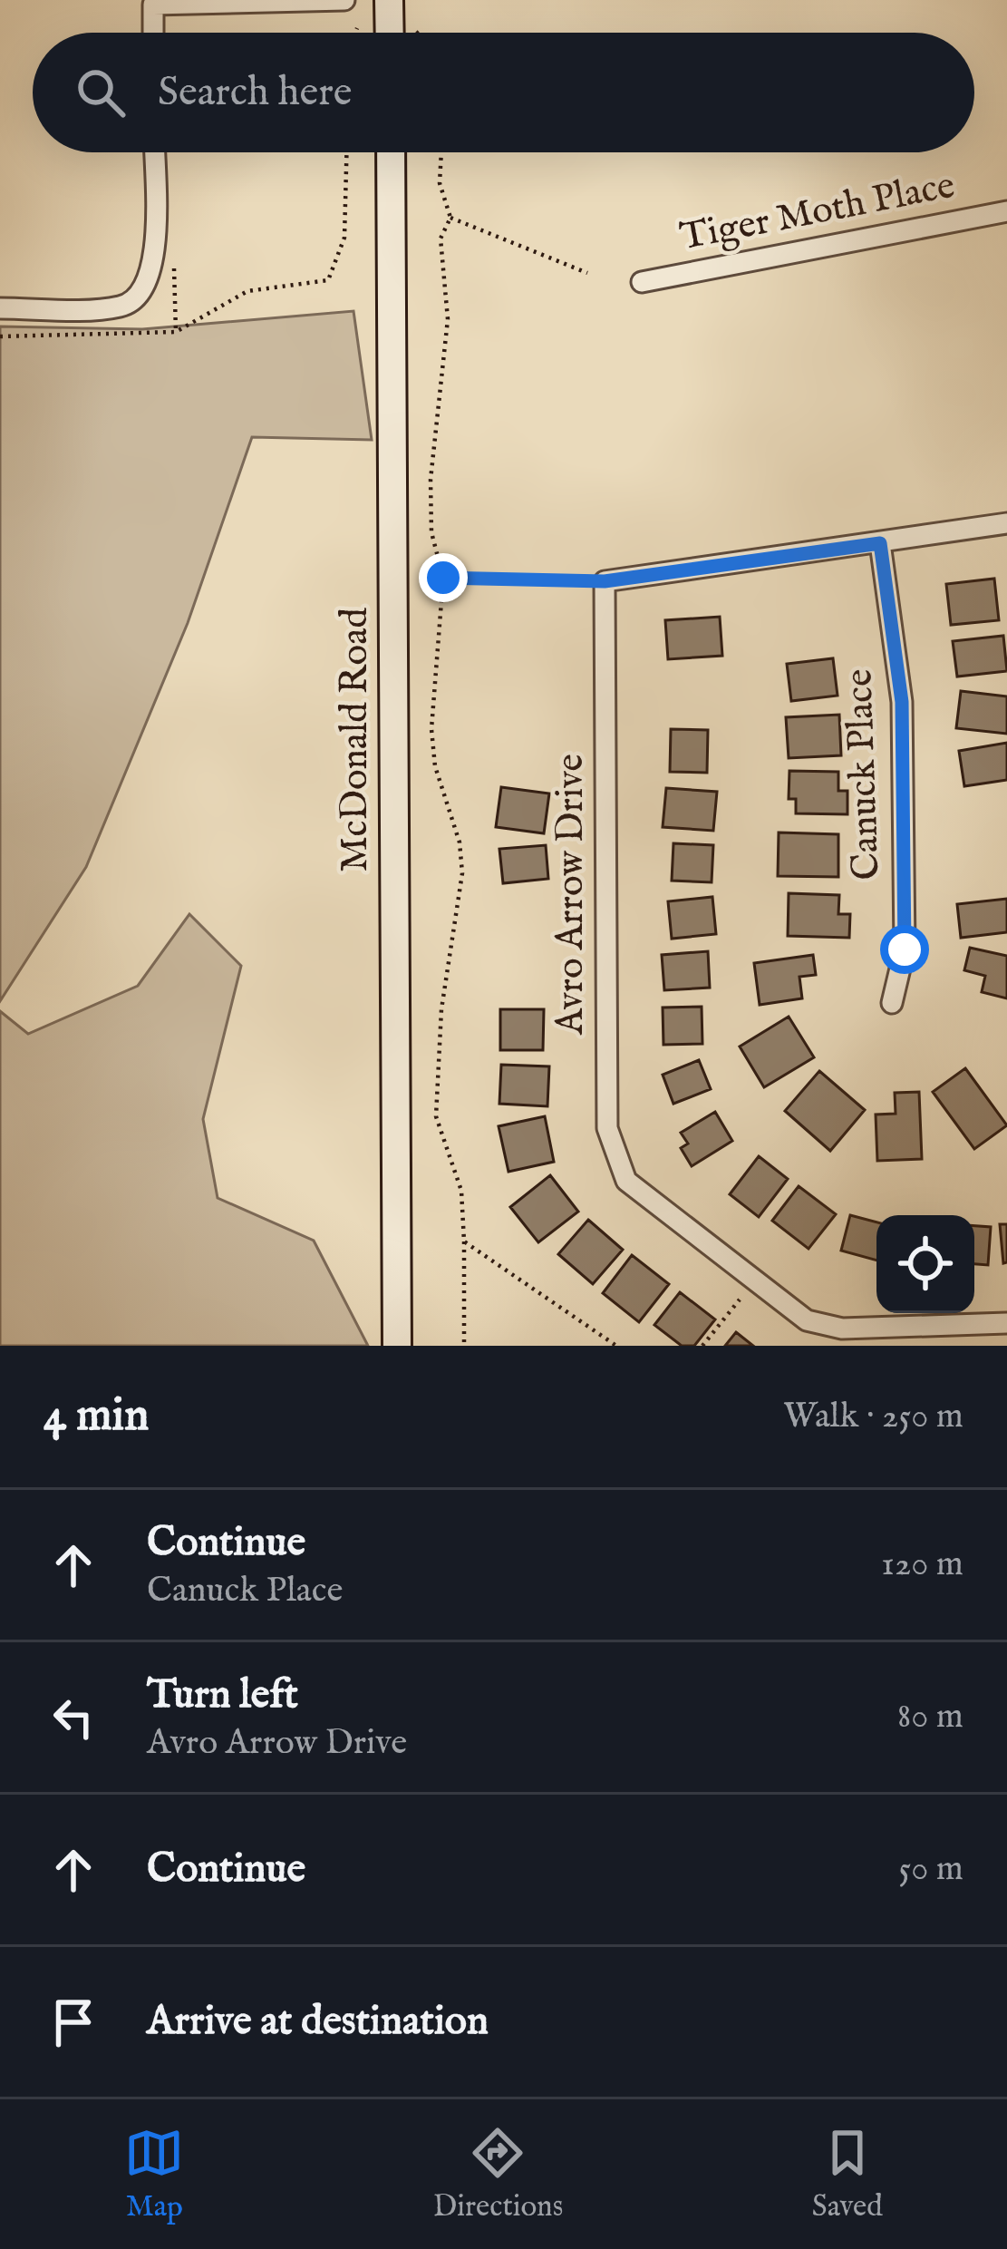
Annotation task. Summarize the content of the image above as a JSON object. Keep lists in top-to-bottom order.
{
  "streets": {
    "street": [
      "Tiger Moth Place",
      "McDonald Road",
      "Canuck Place",
      "Avro Arrow Drive"
    ]
  },
  "page": {
    "search": "Search here",
    "heading": ["4 min", "Walk · 250 m"],
    "list": [
      ["Continue", "Canuck Place", "120 m"],
      ["Turn left", "Avro Arrow Drive", "80 m"],
      ["Continue", "50 m"],
      "Arrive at destination"
    ],
    "nav": ["Map", "Directions", "Saved"]
  }
}
